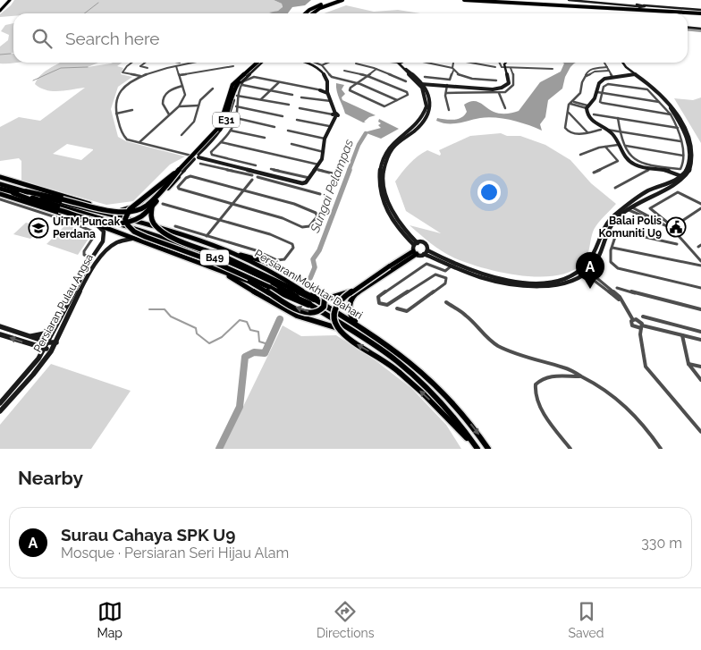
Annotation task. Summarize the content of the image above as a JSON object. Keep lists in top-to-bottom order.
{
  "streets": {
    "highway": ["E31"],
    "main road": ["B49", "Persiaran Mokhtar Dahari"],
    "street": ["Persiaran Pulau Angsa"]
  },
  "crossings": [
    ["B49", "Persiaran Mokhtar Dahari"],
    ["B49", "Persiaran Pulau Angsa"]
  ],
  "water": ["Sungai Pelampas"],
  "places": {
    "public building": ["Balai Polis Komuniti U9"],
    "school or university": ["UiTM Puncak Perdana"]
  },
  "page": {
    "search": "Search here",
    "pins": "A",
    "heading": "Nearby",
    "list": [
      {
        "mark": "A",
        "name": "Surau Cahaya SPK U9",
        "note": "Mosque · Persiaran Seri Hijau Alam",
        "value": "330 m"
      }
    ],
    "nav": ["Map", "Directions", "Saved"]
  }
}
